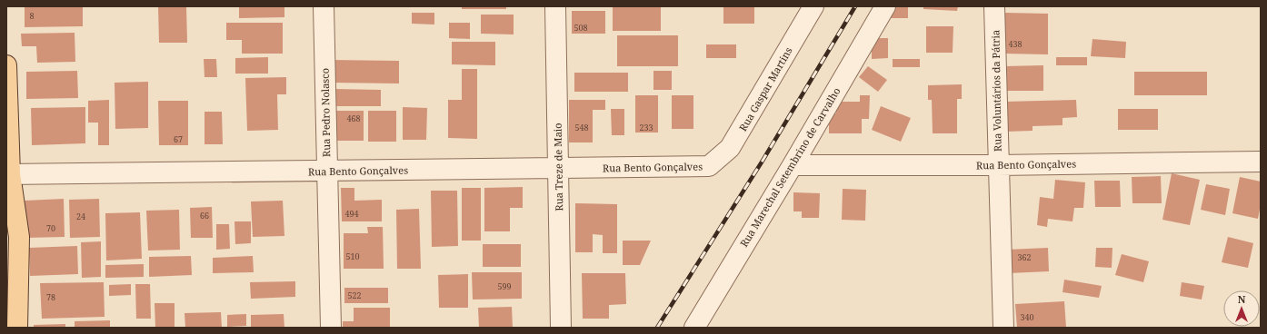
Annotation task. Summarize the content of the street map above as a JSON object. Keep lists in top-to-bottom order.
{
  "streets": {
    "street": [
      "Rua Gaspar Martins",
      "Rua Voluntários da Pátria",
      "Rua Pedro Nolasco",
      "Rua Bento Gonçalves",
      "Rua Treze de Maio",
      "Rua Marechal Setembrino de Carvalho"
    ]
  },
  "crossings": [
    ["Rua Gaspar Martins", "Rua Bento Gonçalves"],
    ["Rua Voluntários da Pátria", "Rua Bento Gonçalves"],
    ["Rua Pedro Nolasco", "Rua Bento Gonçalves"],
    ["Rua Bento Gonçalves", "Rua Treze de Maio"],
    ["Rua Bento Gonçalves", "Rua Marechal Setembrino de Carvalho"]
  ],
  "house_numbers": [
    "8",
    "508",
    "438",
    "468",
    "548",
    "233",
    "67",
    "494",
    "66",
    "24",
    "70",
    "510",
    "362",
    "599",
    "522",
    "78",
    "340"
  ],
  "north": "top"
}
